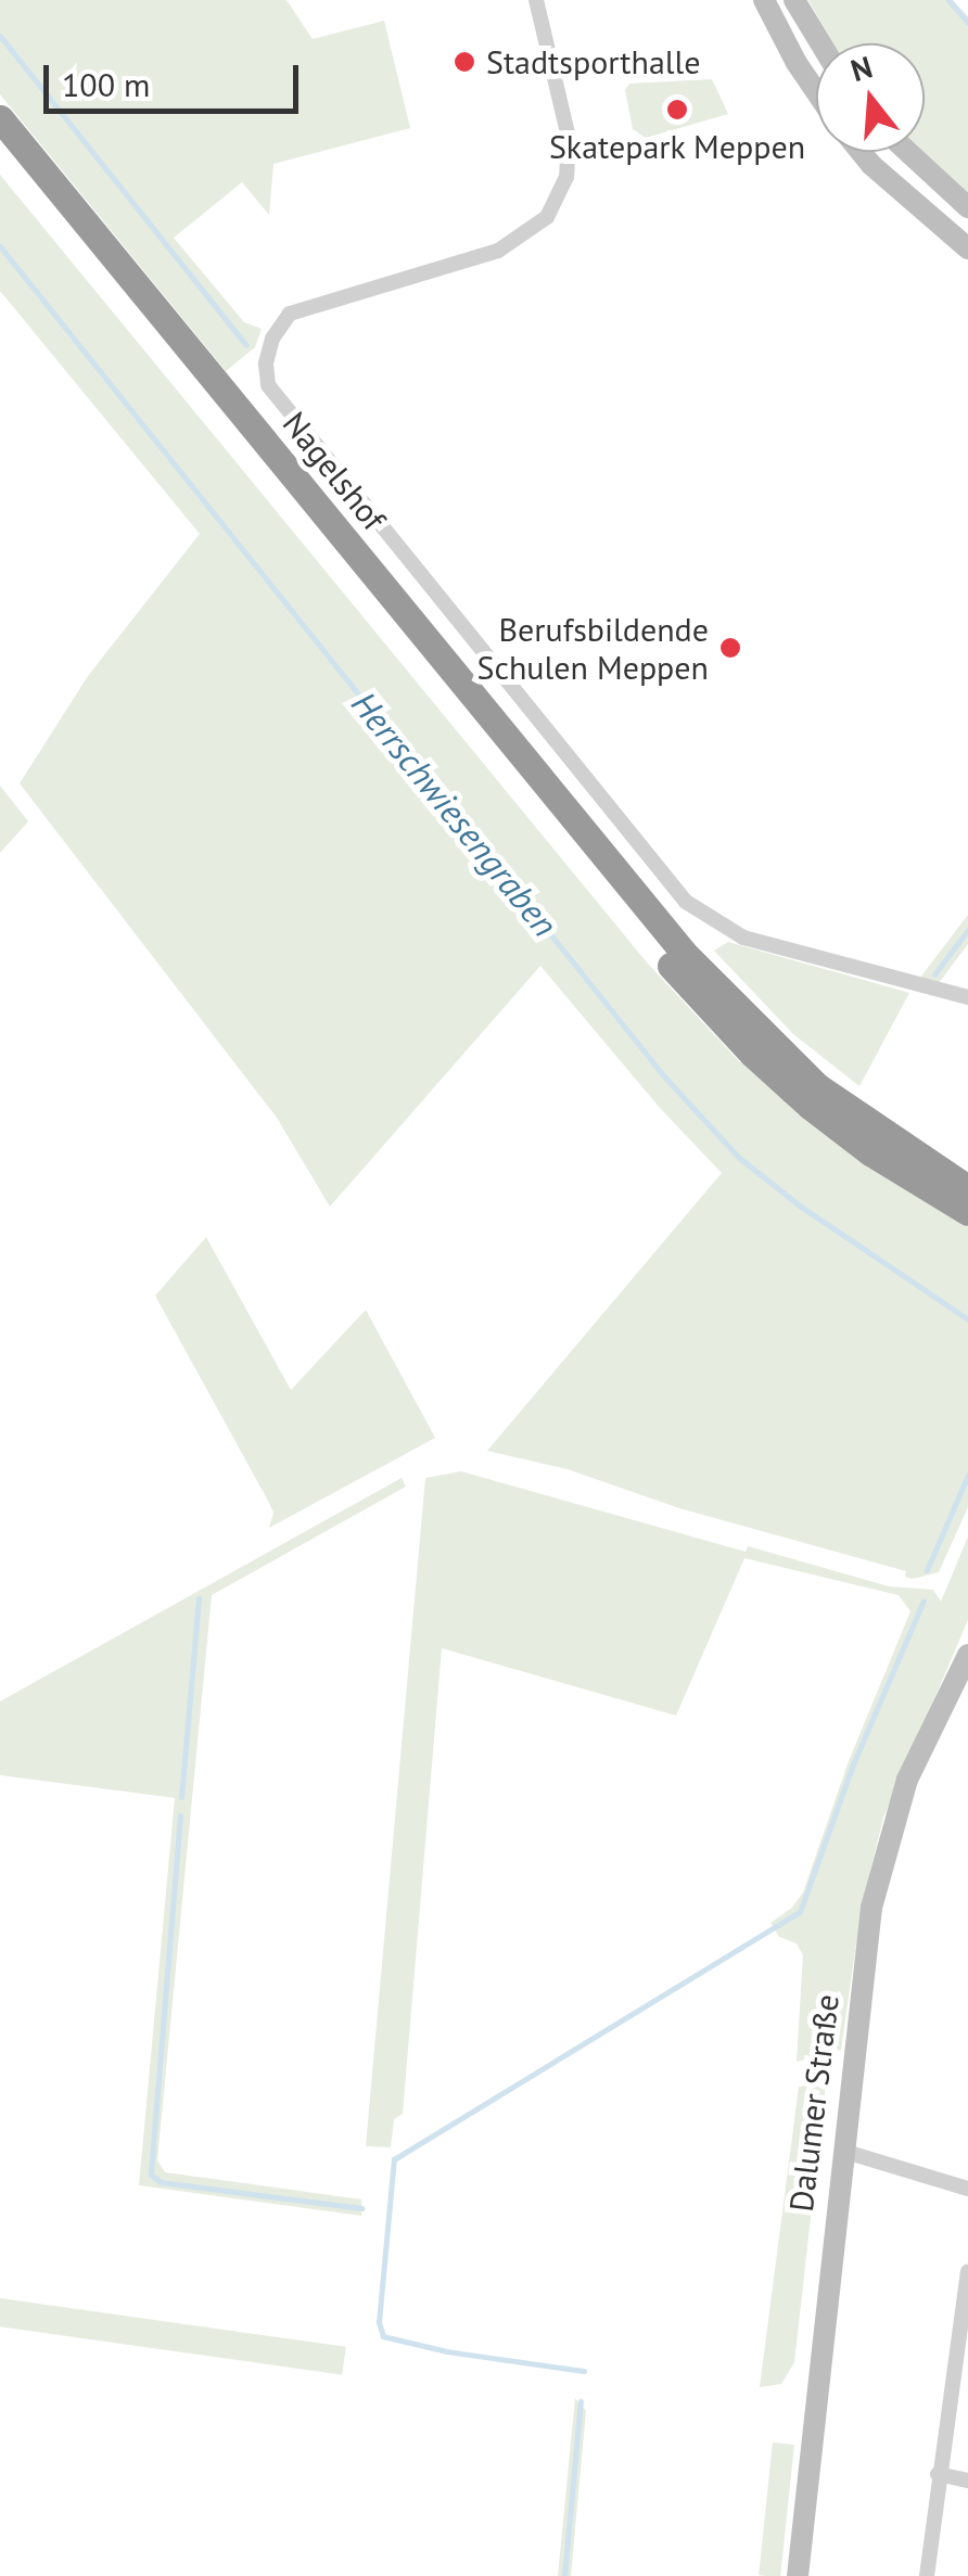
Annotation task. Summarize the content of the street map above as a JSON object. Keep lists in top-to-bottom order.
{
  "streets": {
    "street": ["Nagelshof", "Dalumer Straße"]
  },
  "water": ["Herrschwiesengraben"],
  "places": ["Stadtsporthalle", "Skatepark Meppen", "Berufsbildende Schulen Meppen"],
  "scale_bar": "100 m",
  "north": "top"
}
